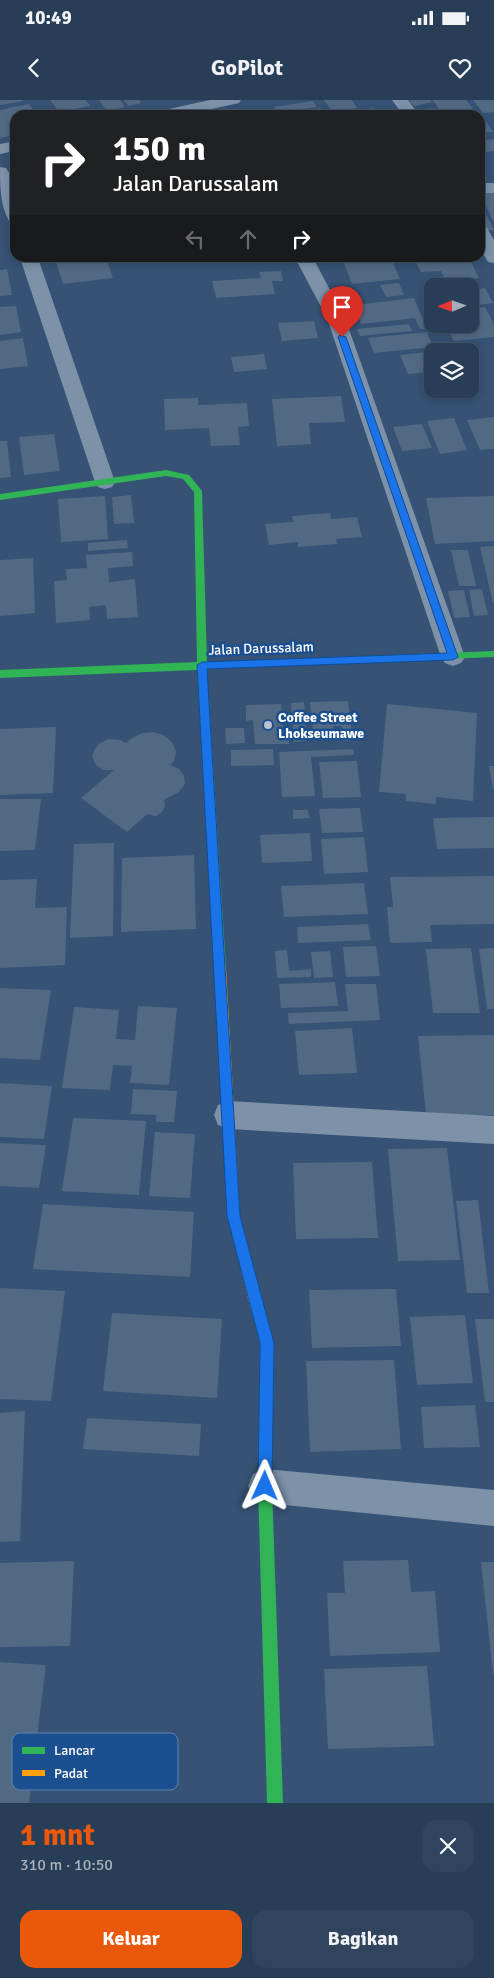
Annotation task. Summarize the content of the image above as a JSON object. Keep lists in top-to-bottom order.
{
  "streets": {
    "street": ["Jalan Darussalam"]
  },
  "places": ["Coffee Street Lhokseumawe"],
  "legend": ["Lancar", "Padat"],
  "north": "left",
  "page": {
    "status": "10:49",
    "header": "GoPilot",
    "turn": ["150 m", "Jalan Darussalam"],
    "heading": ["1 mnt", "310 m · 10:50"],
    "buttons": ["Keluar", "Bagikan"]
  }
}
